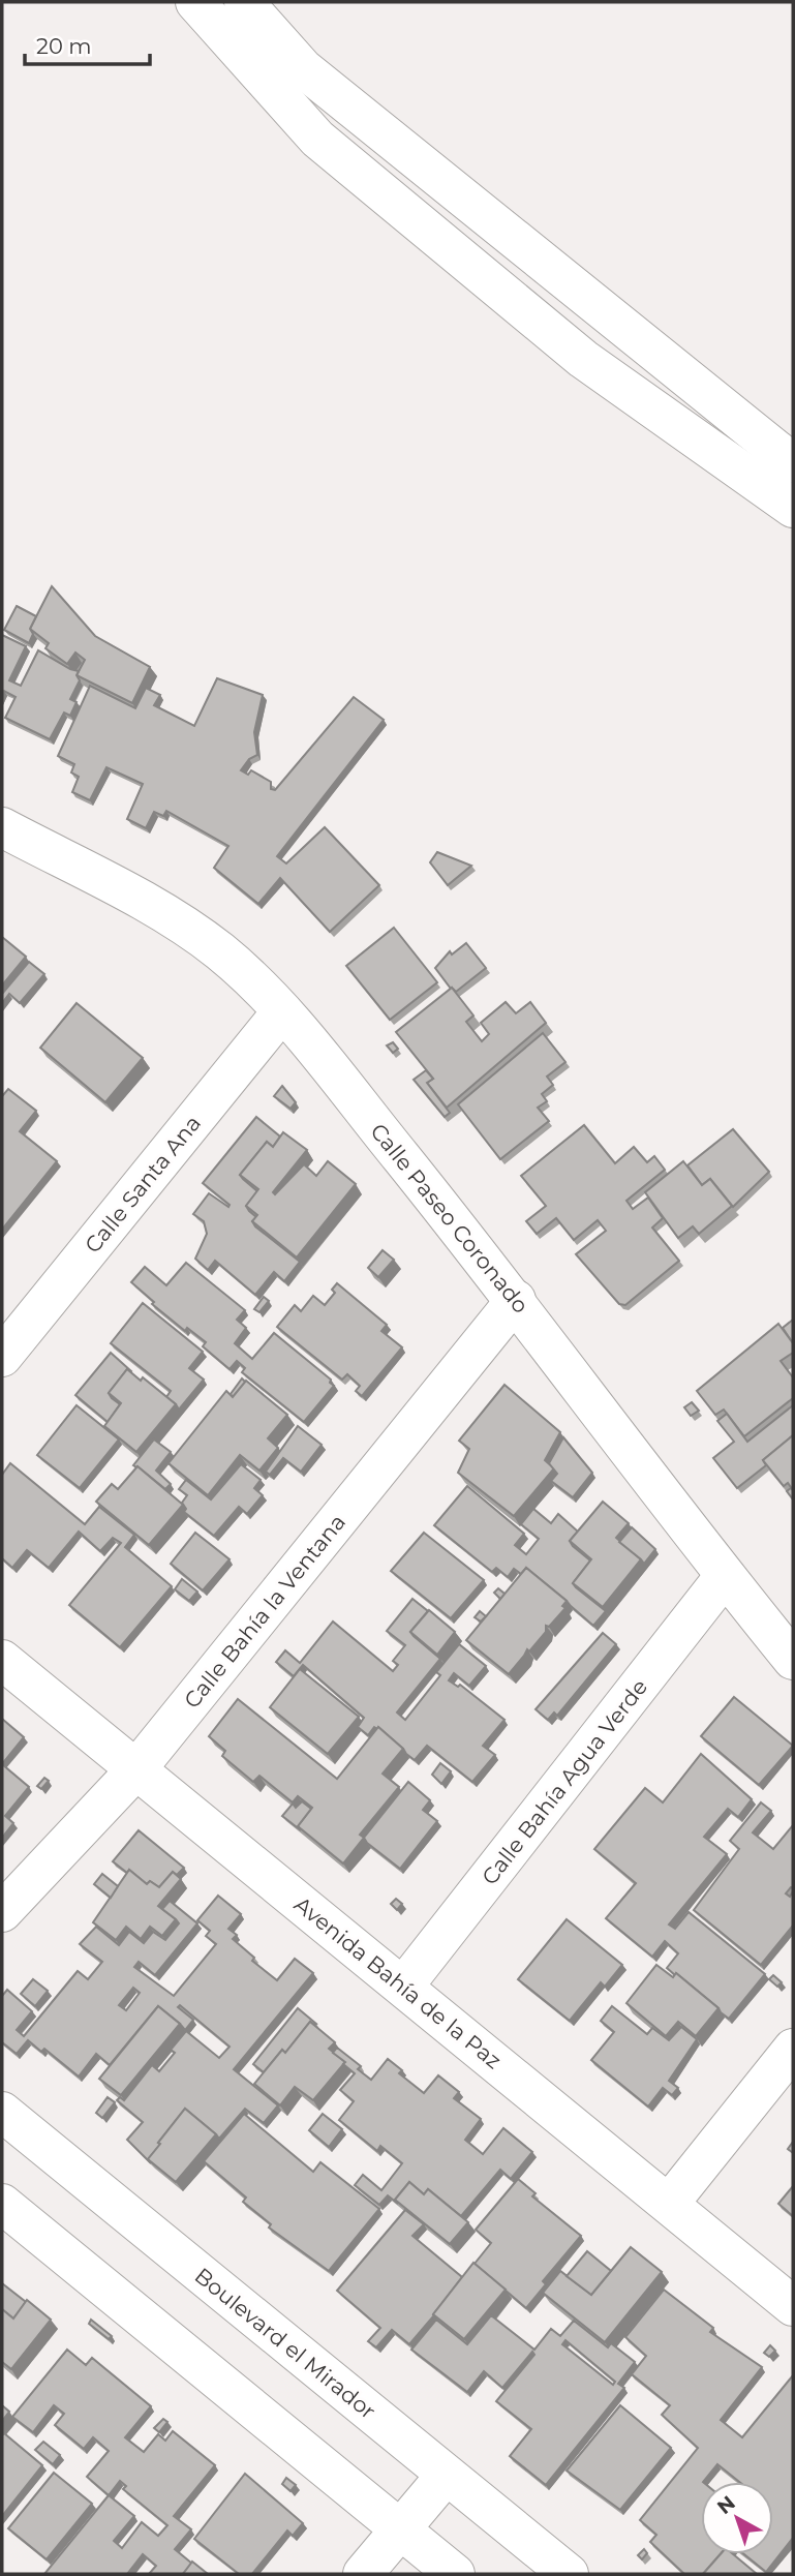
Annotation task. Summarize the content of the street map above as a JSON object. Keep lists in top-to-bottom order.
{
  "streets": {
    "main road": [
      "Calle Santa Ana",
      "Calle Paseo Coronado",
      "Calle Bahía la Ventana",
      "Calle Bahía Agua Verde",
      "Avenida Bahía de la Paz",
      "Boulevard el Mirador"
    ]
  },
  "crossings": [
    ["Calle Santa Ana", "Calle Paseo Coronado"],
    ["Calle Paseo Coronado", "Calle Bahía la Ventana"],
    ["Calle Paseo Coronado", "Calle Bahía Agua Verde"],
    ["Calle Bahía la Ventana", "Avenida Bahía de la Paz"],
    ["Calle Bahía Agua Verde", "Avenida Bahía de la Paz"]
  ],
  "scale_bar": "20 m",
  "north": "top left"
}
